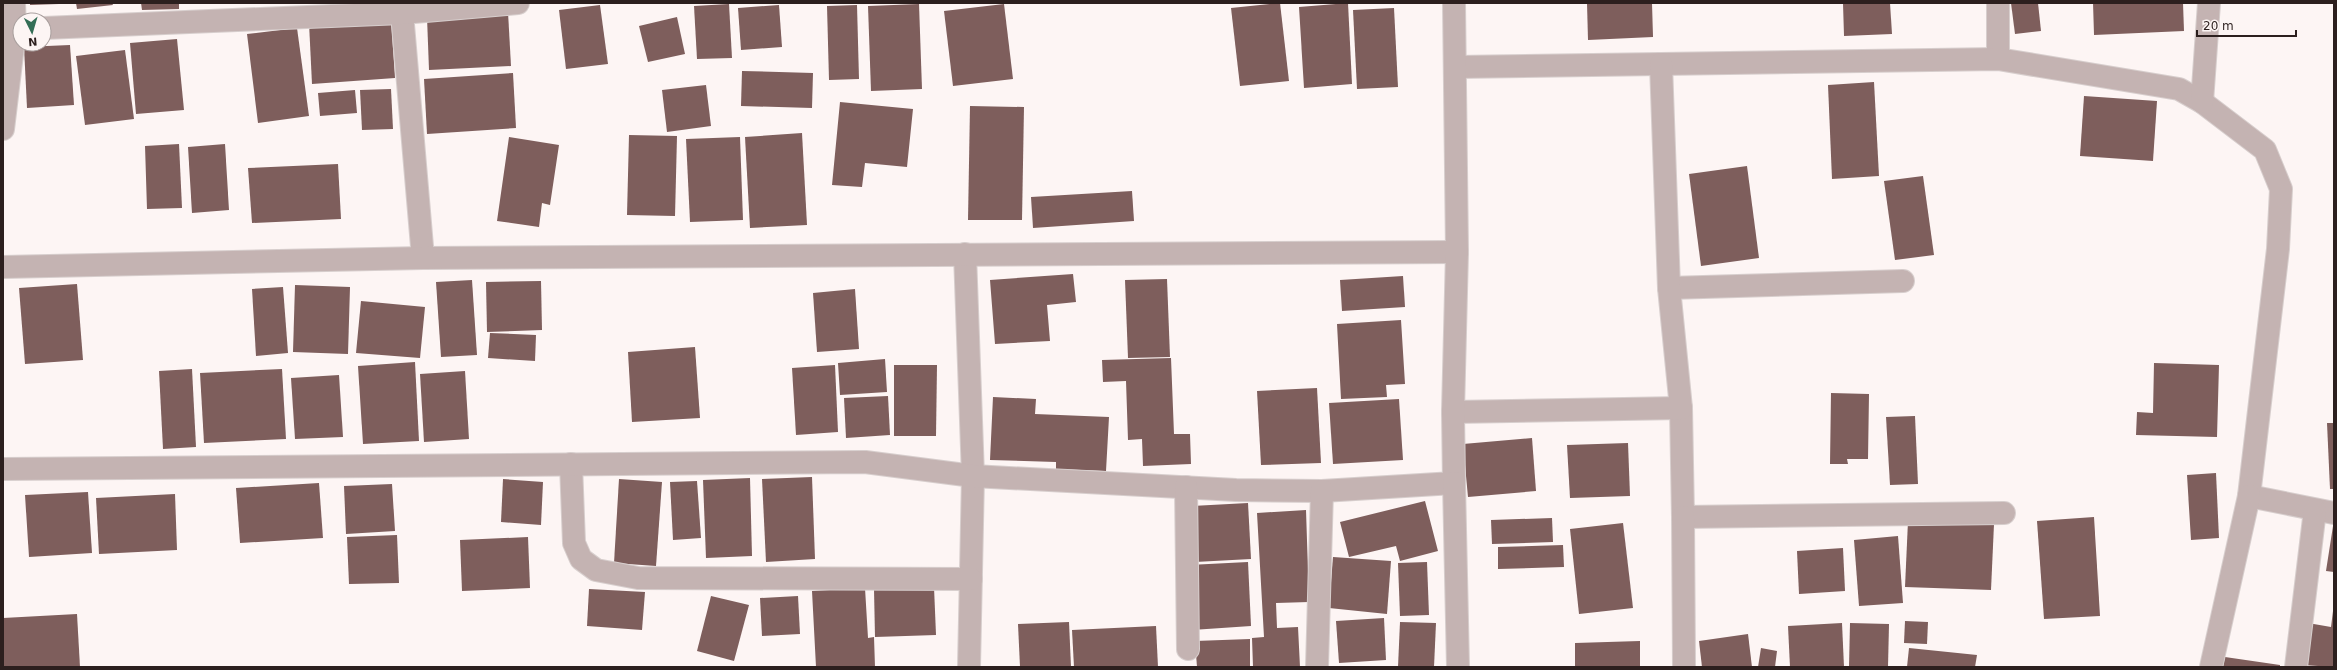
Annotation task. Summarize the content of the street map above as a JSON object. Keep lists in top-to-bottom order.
{
  "scale_bar": "20 m",
  "north": "bottom"
}
